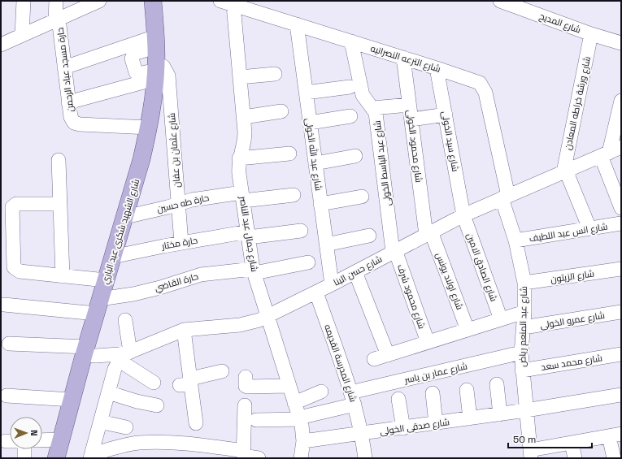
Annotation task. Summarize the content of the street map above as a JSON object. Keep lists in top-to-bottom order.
{
  "streets": {
    "main road": ["شارع الشهيد شكرى عبد الباري"],
    "street": [
      "شارع المديح",
      "شارع الترعه النصرانيه",
      "حارة مسجد عباد الرحمن",
      "شارع ورشة خراطه المعادن",
      "شارع سيد الخولى",
      "شارع محمود الخولى",
      "شارع عثمان بن عفان",
      "شارع عبد الله الخولى",
      "شارع عبد الباسط الخولى",
      "حارة طه حسين",
      "شارع انس عبد اللطيف",
      "شارع جمال عبد الناصر",
      "حارة مختار",
      "شارع الصادق الامين",
      "شارع حسن البنا",
      "شارع الزيتون",
      "شارع اولاد يونس",
      "حارة القاضي",
      "شارع محمود شرف",
      "شارع عمرو الخولى",
      "شارع عبد المنعم رياض",
      "شارع محمد سعد",
      "شارع المدرسة القديمه",
      "شارع عمار بن ياسر",
      "شارع صدقى الخولى"
    ]
  },
  "crossings": [
    ["شارع المديح", "شارع ورشة خراطه المعادن"],
    ["شارع الترعه النصرانيه", "شارع سيد الخولى"],
    ["شارع الترعه النصرانيه", "شارع محمود الخولى"],
    ["شارع الترعه النصرانيه", "شارع عبد الله الخولى"],
    ["شارع الترعه النصرانيه", "شارع عبد الباسط الخولى"],
    ["شارع الترعه النصرانيه", "شارع جمال عبد الناصر"],
    ["شارع الترعه النصرانيه", "شارع حسن البنا"],
    ["شارع الترعه النصرانيه", "شارع عبد المنعم رياض"],
    ["حارة مسجد عباد الرحمن", "شارع الشهيد شكرى عبد الباري"],
    ["شارع ورشة خراطه المعادن", "شارع حسن البنا"],
    ["شارع سيد الخولى", "شارع الصادق الامين"],
    ["شارع سيد الخولى", "شارع حسن البنا"],
    ["شارع محمود الخولى", "شارع حسن البنا"],
    ["شارع محمود الخولى", "شارع اولاد يونس"],
    ["شارع عثمان بن عفان", "حارة طه حسين"],
    ["شارع عثمان بن عفان", "شارع الشهيد شكرى عبد الباري"],
    ["شارع عثمان بن عفان", "حارة مختار"],
    ["شارع عبد الله الخولى", "شارع حسن البنا"],
    ["شارع عبد الباسط الخولى", "شارع حسن البنا"],
    ["شارع عبد الباسط الخولى", "شارع محمود شرف"],
    ["حارة طه حسين", "شارع الشهيد شكرى عبد الباري"],
    ["حارة طه حسين", "شارع جمال عبد الناصر"],
    ["شارع الشهيد شكرى عبد الباري", "حارة مختار"],
    ["شارع الشهيد شكرى عبد الباري", "شارع حسن البنا"],
    ["شارع الشهيد شكرى عبد الباري", "حارة القاضي"],
    ["شارع انس عبد اللطيف", "شارع عبد المنعم رياض"],
    ["شارع جمال عبد الناصر", "حارة مختار"],
    ["شارع جمال عبد الناصر", "شارع حسن البنا"],
    ["شارع جمال عبد الناصر", "حارة القاضي"],
    ["شارع جمال عبد الناصر", "شارع عمار بن ياسر"],
    ["شارع جمال عبد الناصر", "شارع صدقى الخولى"],
    ["شارع الصادق الامين", "شارع حسن البنا"],
    ["شارع حسن البنا", "شارع اولاد يونس"],
    ["شارع حسن البنا", "شارع محمود شرف"],
    ["شارع حسن البنا", "شارع عبد المنعم رياض"],
    ["شارع حسن البنا", "شارع المدرسة القديمه"],
    ["شارع الزيتون", "شارع عبد المنعم رياض"],
    ["شارع عمرو الخولى", "شارع عبد المنعم رياض"],
    ["شارع عبد المنعم رياض", "شارع محمد سعد"],
    ["شارع عبد المنعم رياض", "شارع عمار بن ياسر"],
    ["شارع عبد المنعم رياض", "شارع صدقى الخولى"],
    ["شارع المدرسة القديمه", "شارع عمار بن ياسر"],
    ["شارع المدرسة القديمه", "شارع صدقى الخولى"]
  ],
  "scale_bar": "50 m",
  "north": "right"
}
